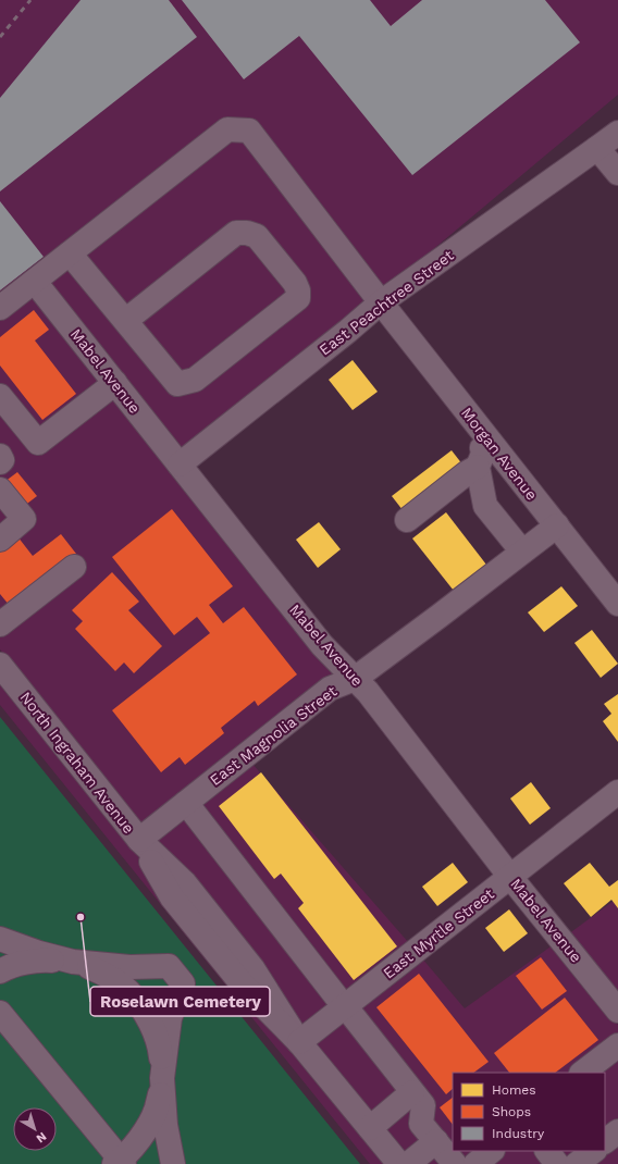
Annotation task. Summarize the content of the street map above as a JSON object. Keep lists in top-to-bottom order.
{
  "streets": {
    "street": [
      "East Peachtree Street",
      "Mabel Avenue",
      "Morgan Avenue",
      "East Magnolia Street",
      "North Ingraham Avenue",
      "East Myrtle Street"
    ]
  },
  "crossings": [
    ["East Peachtree Street", "Mabel Avenue"],
    ["East Peachtree Street", "Morgan Avenue"],
    ["Mabel Avenue", "Morgan Avenue"],
    ["Mabel Avenue", "East Magnolia Street"],
    ["Mabel Avenue", "East Myrtle Street"],
    ["Morgan Avenue", "East Magnolia Street"],
    ["East Magnolia Street", "North Ingraham Avenue"],
    ["North Ingraham Avenue", "East Myrtle Street"]
  ],
  "places": ["Roselawn Cemetery"],
  "legend": ["Homes", "Shops", "Industry"],
  "north": "bottom right"
}
